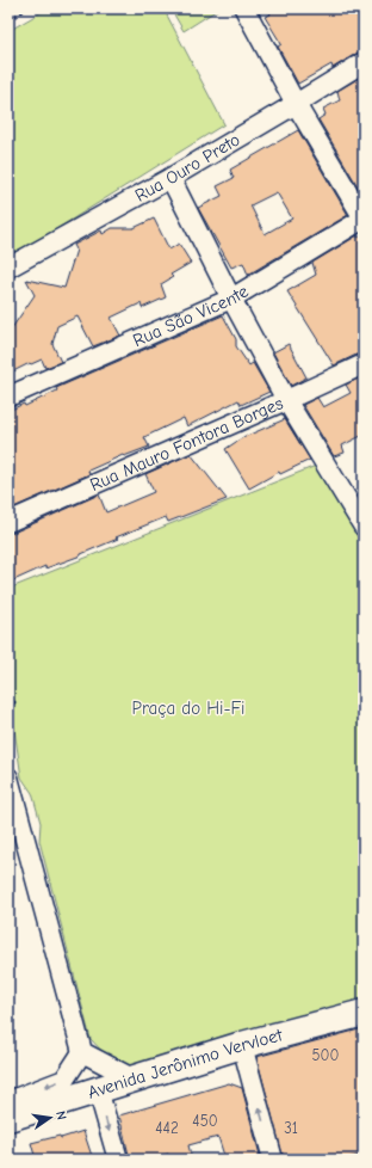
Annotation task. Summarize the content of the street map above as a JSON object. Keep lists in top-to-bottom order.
{
  "streets": {
    "street": [
      "Rua Ouro Preto",
      "Rua São Vicente",
      "Rua Mauro Fontora Borges",
      "Avenida Jerônimo Vervloet"
    ]
  },
  "parks": ["Praça do Hi-Fi"],
  "house_numbers": [
    "500",
    "450",
    "442",
    "31"
  ],
  "north": "right"
}
